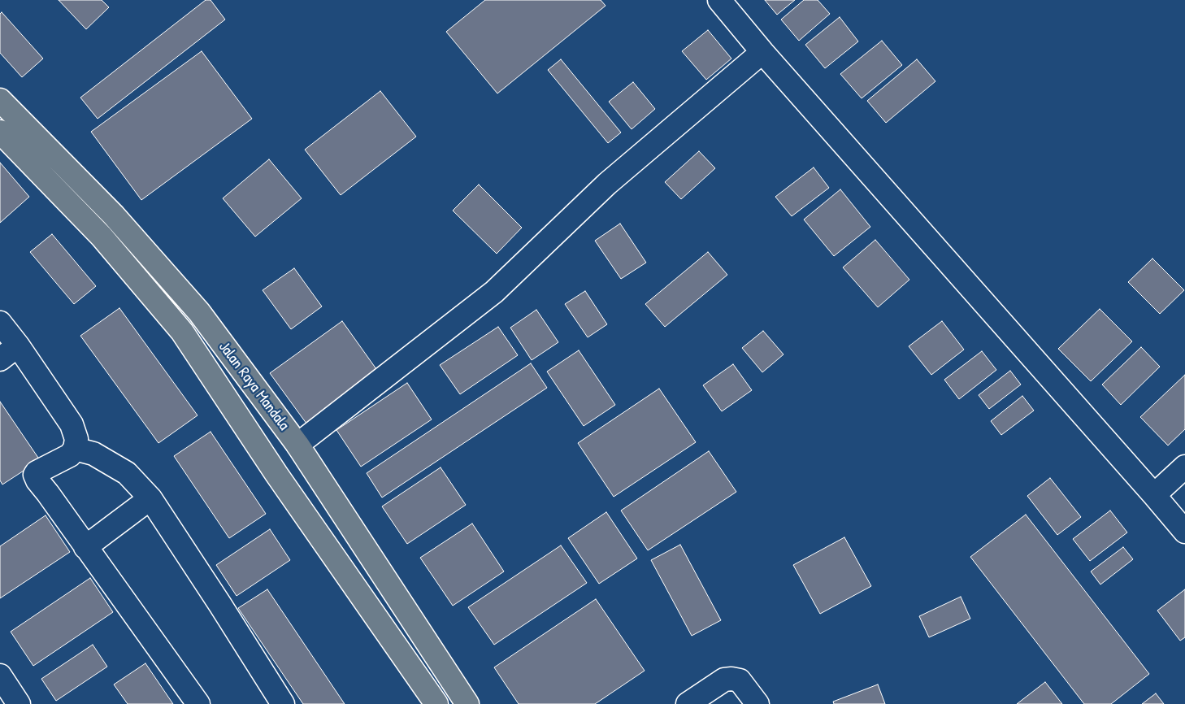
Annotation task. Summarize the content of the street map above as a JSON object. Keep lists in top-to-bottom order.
{
  "streets": {
    "highway": ["Jalan Raya Mandala"]
  }
}
